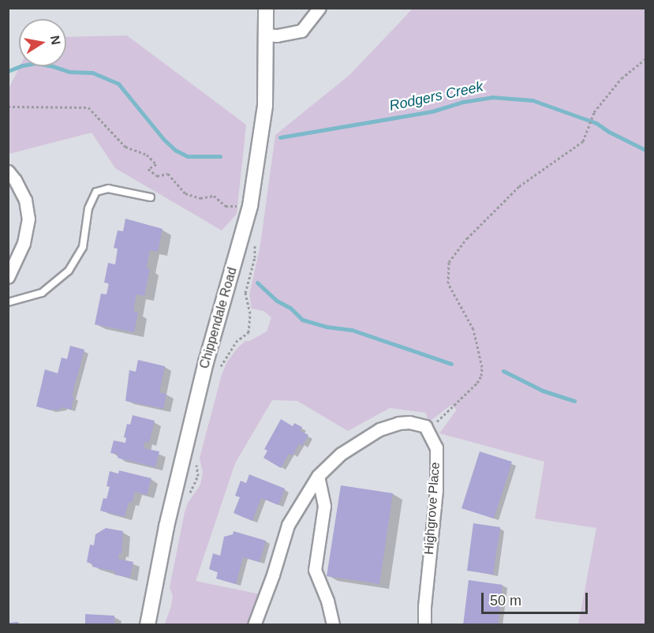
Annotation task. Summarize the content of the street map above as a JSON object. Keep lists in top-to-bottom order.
{
  "streets": {
    "street": ["Chippendale Road", "Highgrove Place"]
  },
  "water": ["Rodgers Creek"],
  "scale_bar": "50 m",
  "north": "right"
}
